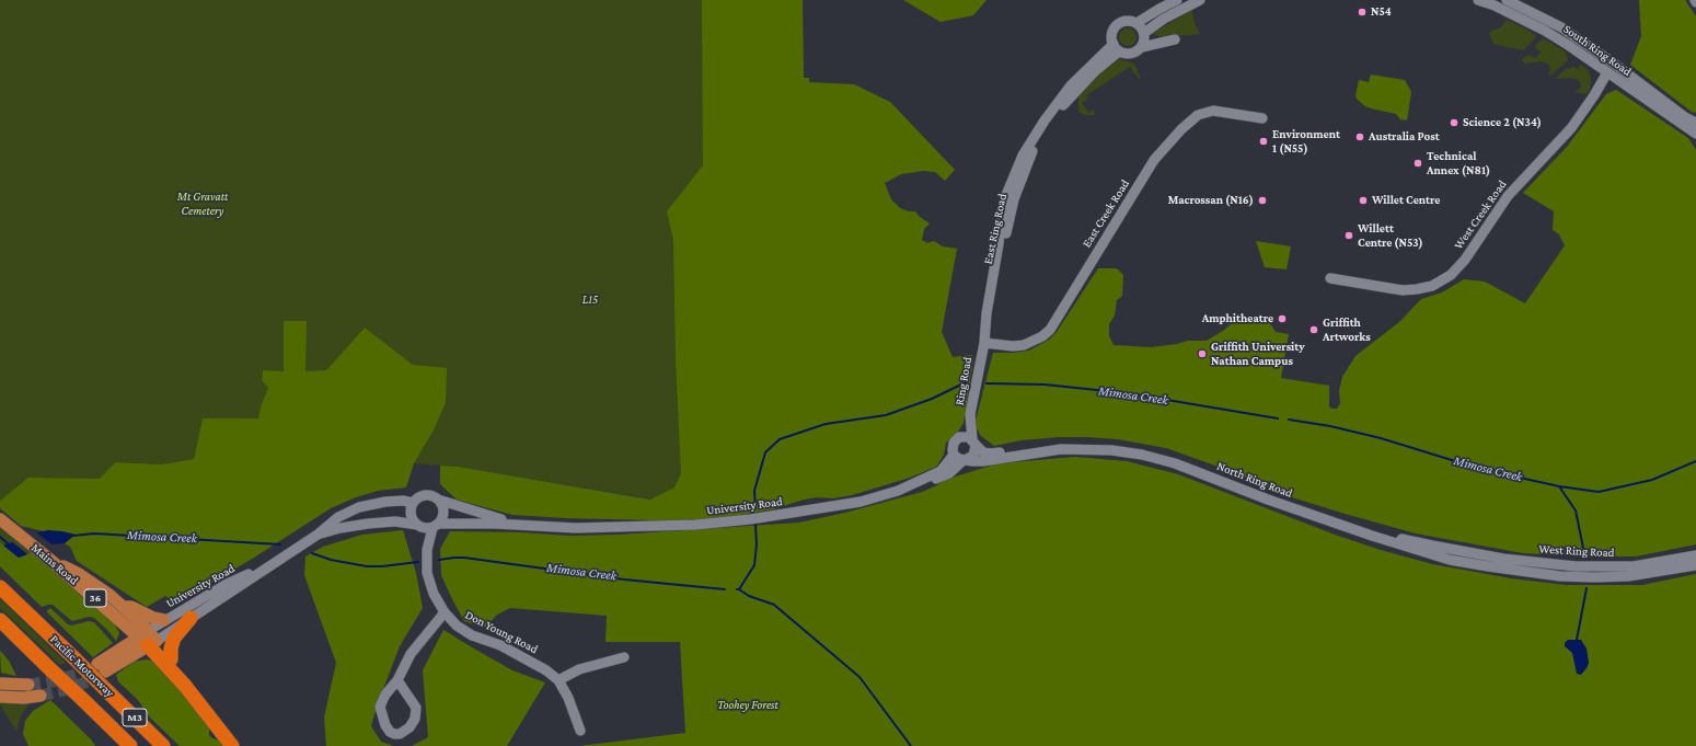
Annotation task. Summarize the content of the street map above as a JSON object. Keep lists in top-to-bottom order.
{
  "streets": {
    "highway": ["Pacific Motorway", "M3"],
    "main road": ["Mains Road", "36"],
    "street": [
      "South Ring Road",
      "East Creek Road",
      "West Creek Road",
      "East Ring Road",
      "Ring Road",
      "North Ring Road",
      "University Road",
      "West Ring Road",
      "Don Young Road"
    ]
  },
  "crossings": [
    ["South Ring Road", "West Creek Road"],
    ["East Creek Road", "East Ring Road"],
    ["East Creek Road", "Ring Road"],
    ["East Ring Road", "Ring Road"],
    ["Ring Road", "North Ring Road"],
    ["Ring Road", "University Road"],
    ["North Ring Road", "University Road"],
    ["North Ring Road", "West Ring Road"],
    ["University Road", "Mains Road"],
    ["University Road", "Don Young Road"]
  ],
  "water": ["Mimosa Creek"],
  "parks": ["Mt Gravatt Cemetery", "L15", "Toohey Forest"],
  "places": [
    "N54",
    "Science 2 (N34)",
    "Australia Post",
    "Environment 1 (N55)",
    "Technical Annex (N81)",
    "Macrossan (N16)",
    "Willet Centre",
    "Willett Centre (N53)",
    "Amphitheatre",
    "Griffith Artworks",
    "Griffith University Nathan Campus"
  ]
}
